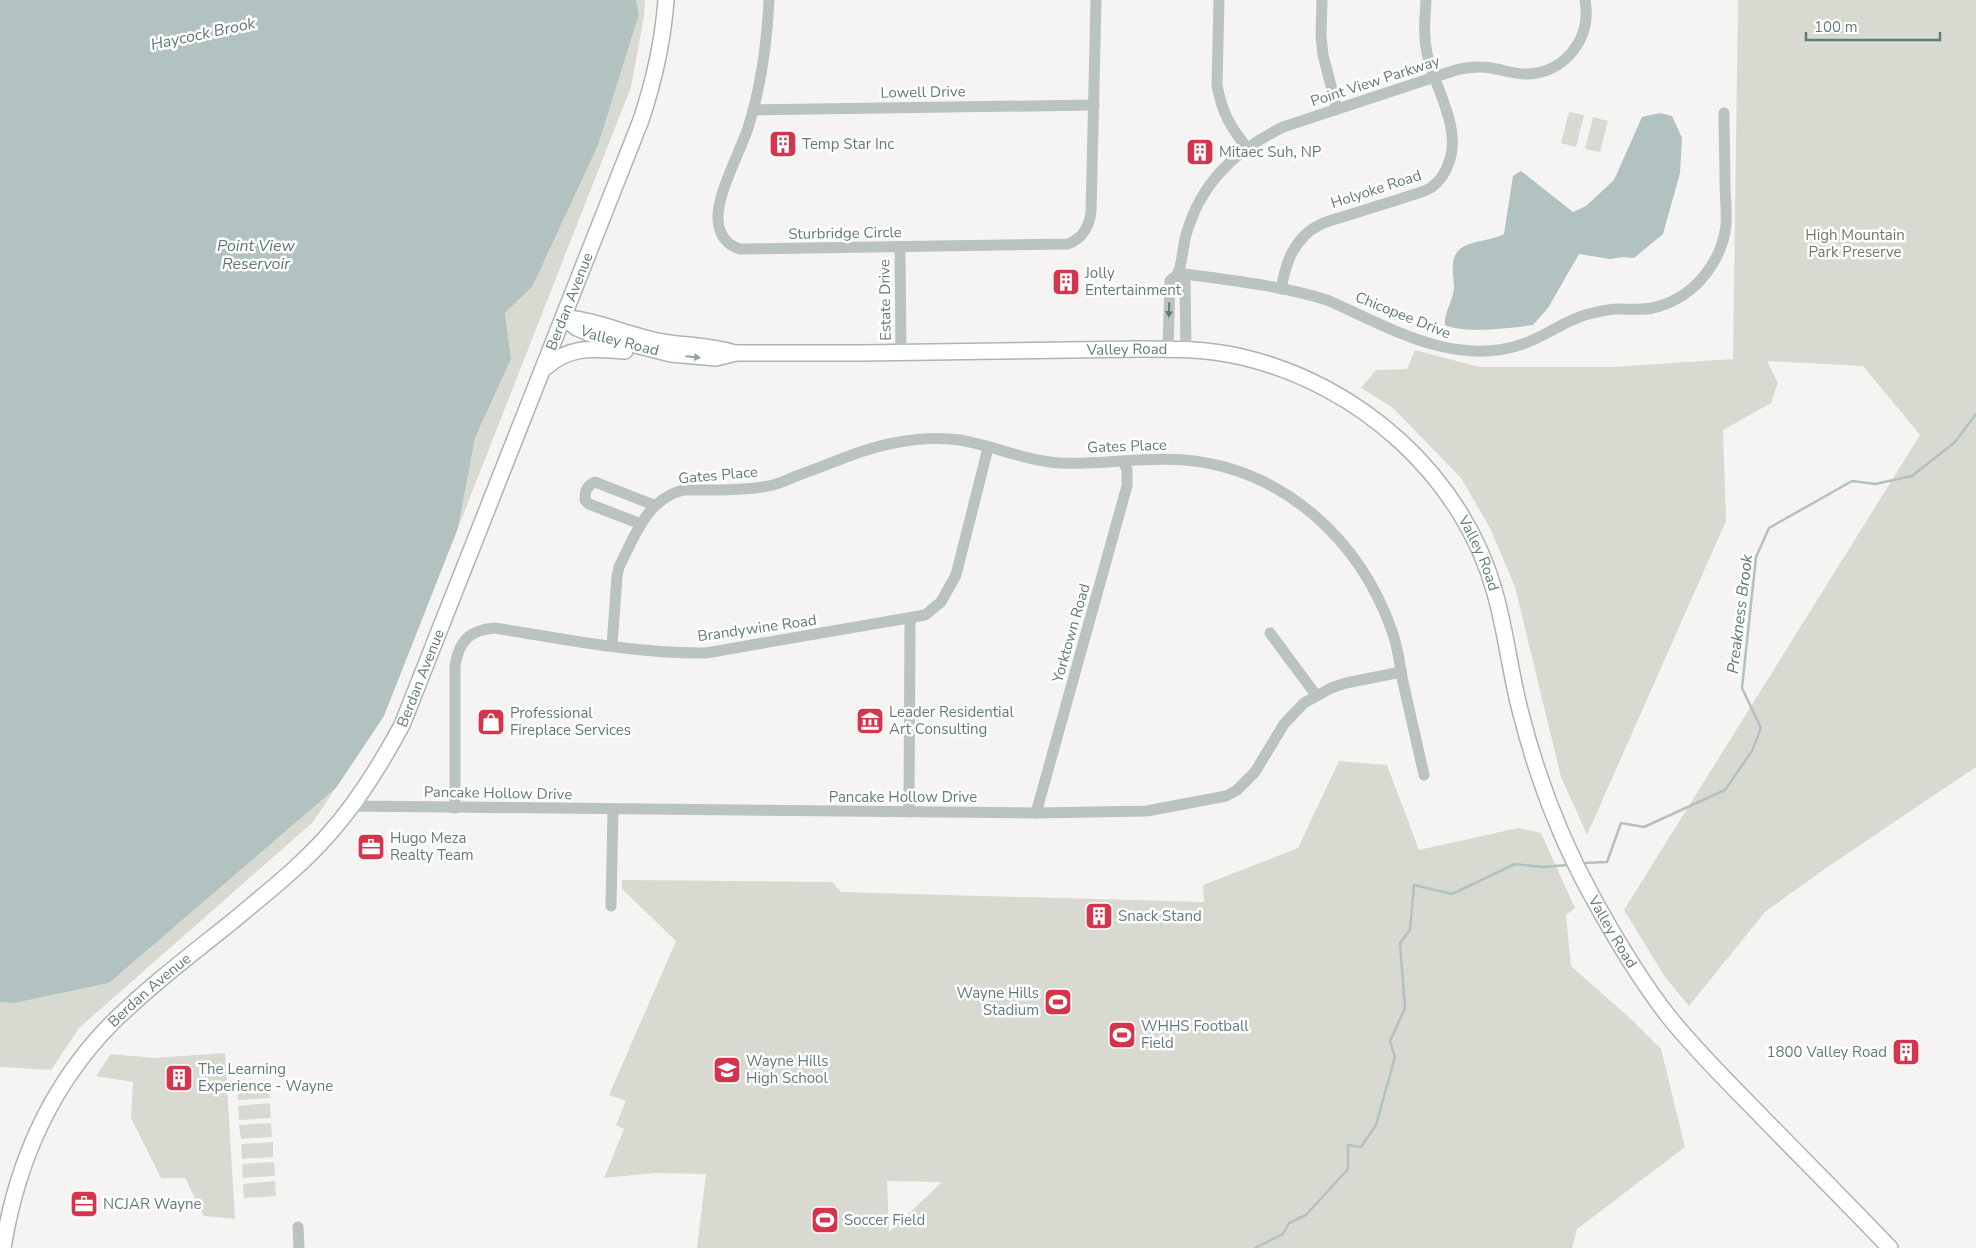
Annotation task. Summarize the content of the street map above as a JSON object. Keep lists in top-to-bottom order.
{
  "streets": {
    "main road": ["Berdan Avenue", "Valley Road"],
    "street": [
      "Point View Parkway",
      "Lowell Drive",
      "Holyoke Road",
      "Sturbridge Circle",
      "Estate Drive",
      "Chicopee Drive",
      "Gates Place",
      "Brandywine Road",
      "Yorktown Road",
      "Pancake Hollow Drive"
    ]
  },
  "crossings": [
    ["Point View Parkway", "Holyoke Road"],
    ["Point View Parkway", "Chicopee Drive"],
    ["Point View Parkway", "Valley Road"],
    ["Lowell Drive", "Sturbridge Circle"],
    ["Holyoke Road", "Chicopee Drive"],
    ["Sturbridge Circle", "Estate Drive"],
    ["Estate Drive", "Valley Road"],
    ["Berdan Avenue", "Valley Road"],
    ["Berdan Avenue", "Pancake Hollow Drive"],
    ["Gates Place", "Brandywine Road"],
    ["Gates Place", "Yorktown Road"],
    ["Gates Place", "Pancake Hollow Drive"],
    ["Brandywine Road", "Pancake Hollow Drive"],
    ["Yorktown Road", "Pancake Hollow Drive"]
  ],
  "water": ["Haycock Brook", "Point View Reservoir", "Preakness Brook"],
  "parks": ["High Mountain Park Preserve"],
  "places": {
    "building": [
      "Temp Star Inc",
      "Mitaec Suh, NP",
      "Jolly Entertainment",
      "Snack Stand",
      "1800 Valley Road",
      "The Learning Experience - Wayne"
    ],
    "museum": ["Leader Residential Art Consulting"],
    "shop": ["Professional Fireplace Services"],
    "office": ["Hugo Meza Realty Team", "NCJAR Wayne"],
    "sports": ["Wayne Hills Stadium", "WHHS Football Field", "Soccer Field"],
    "school or university": ["Wayne Hills High School"]
  },
  "scale_bar": "100 m"
}
